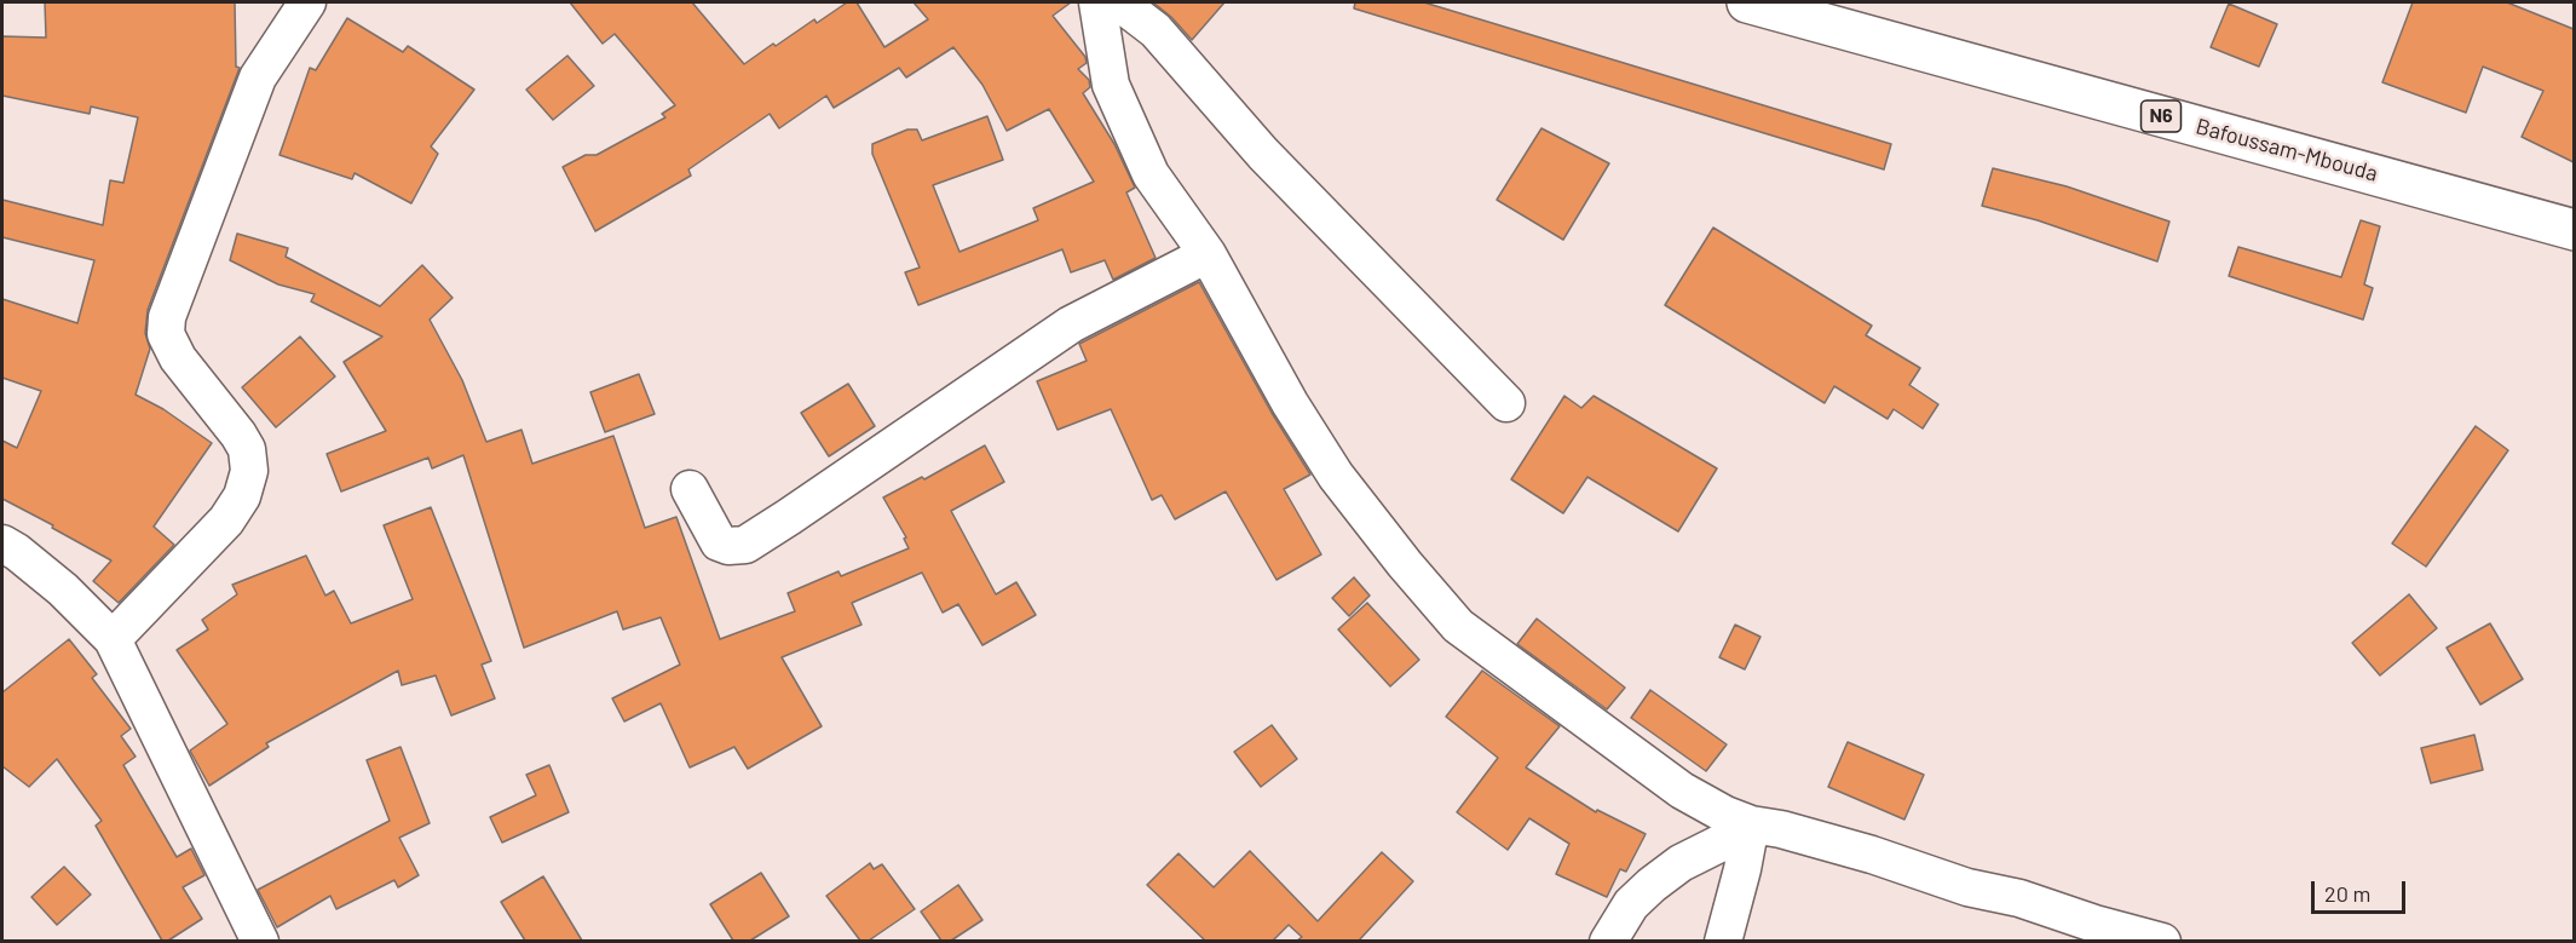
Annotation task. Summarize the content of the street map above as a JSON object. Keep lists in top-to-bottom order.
{
  "streets": {
    "highway": ["N6", "Bafoussam-Mbouda"]
  },
  "scale_bar": "20 m"
}
